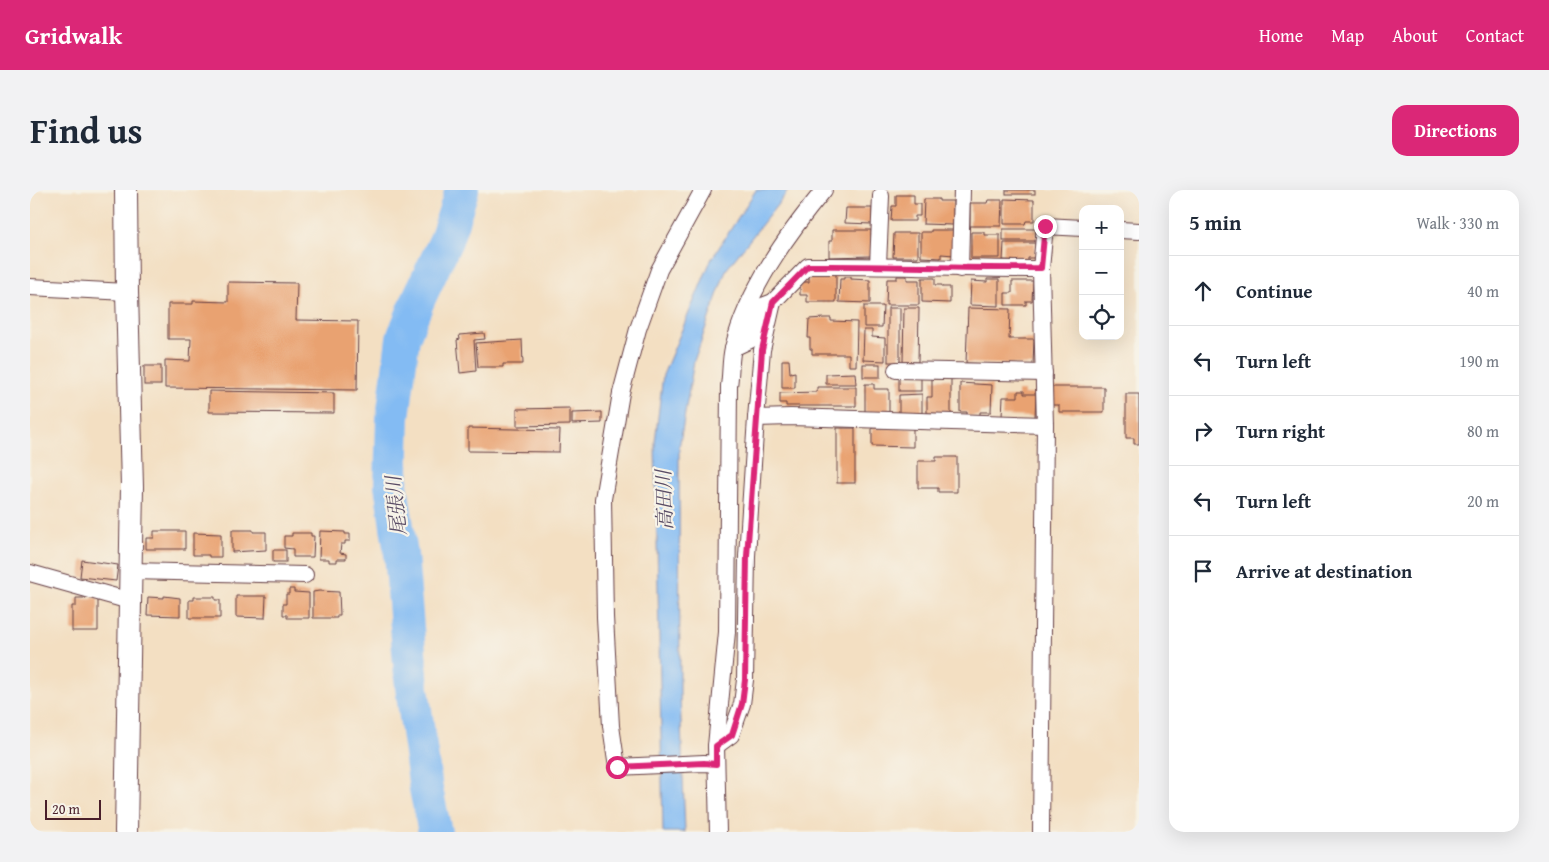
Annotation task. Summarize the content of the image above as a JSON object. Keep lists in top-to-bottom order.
{
  "water": ["高田川", "尾張川"],
  "scale_bar": "20 m",
  "page": {
    "header": "Gridwalk",
    "nav": [
      "Home",
      "Map",
      "About",
      "Contact"
    ],
    "title": "Find us",
    "buttons": "Directions",
    "heading": ["5 min", "Walk · 330 m"],
    "map_buttons": ["+", "−"],
    "list": [
      ["Continue", "40 m"],
      ["Turn left", "190 m"],
      ["Turn right", "80 m"],
      ["Turn left", "20 m"],
      "Arrive at destination"
    ],
    "scale": "20 m"
  }
}
